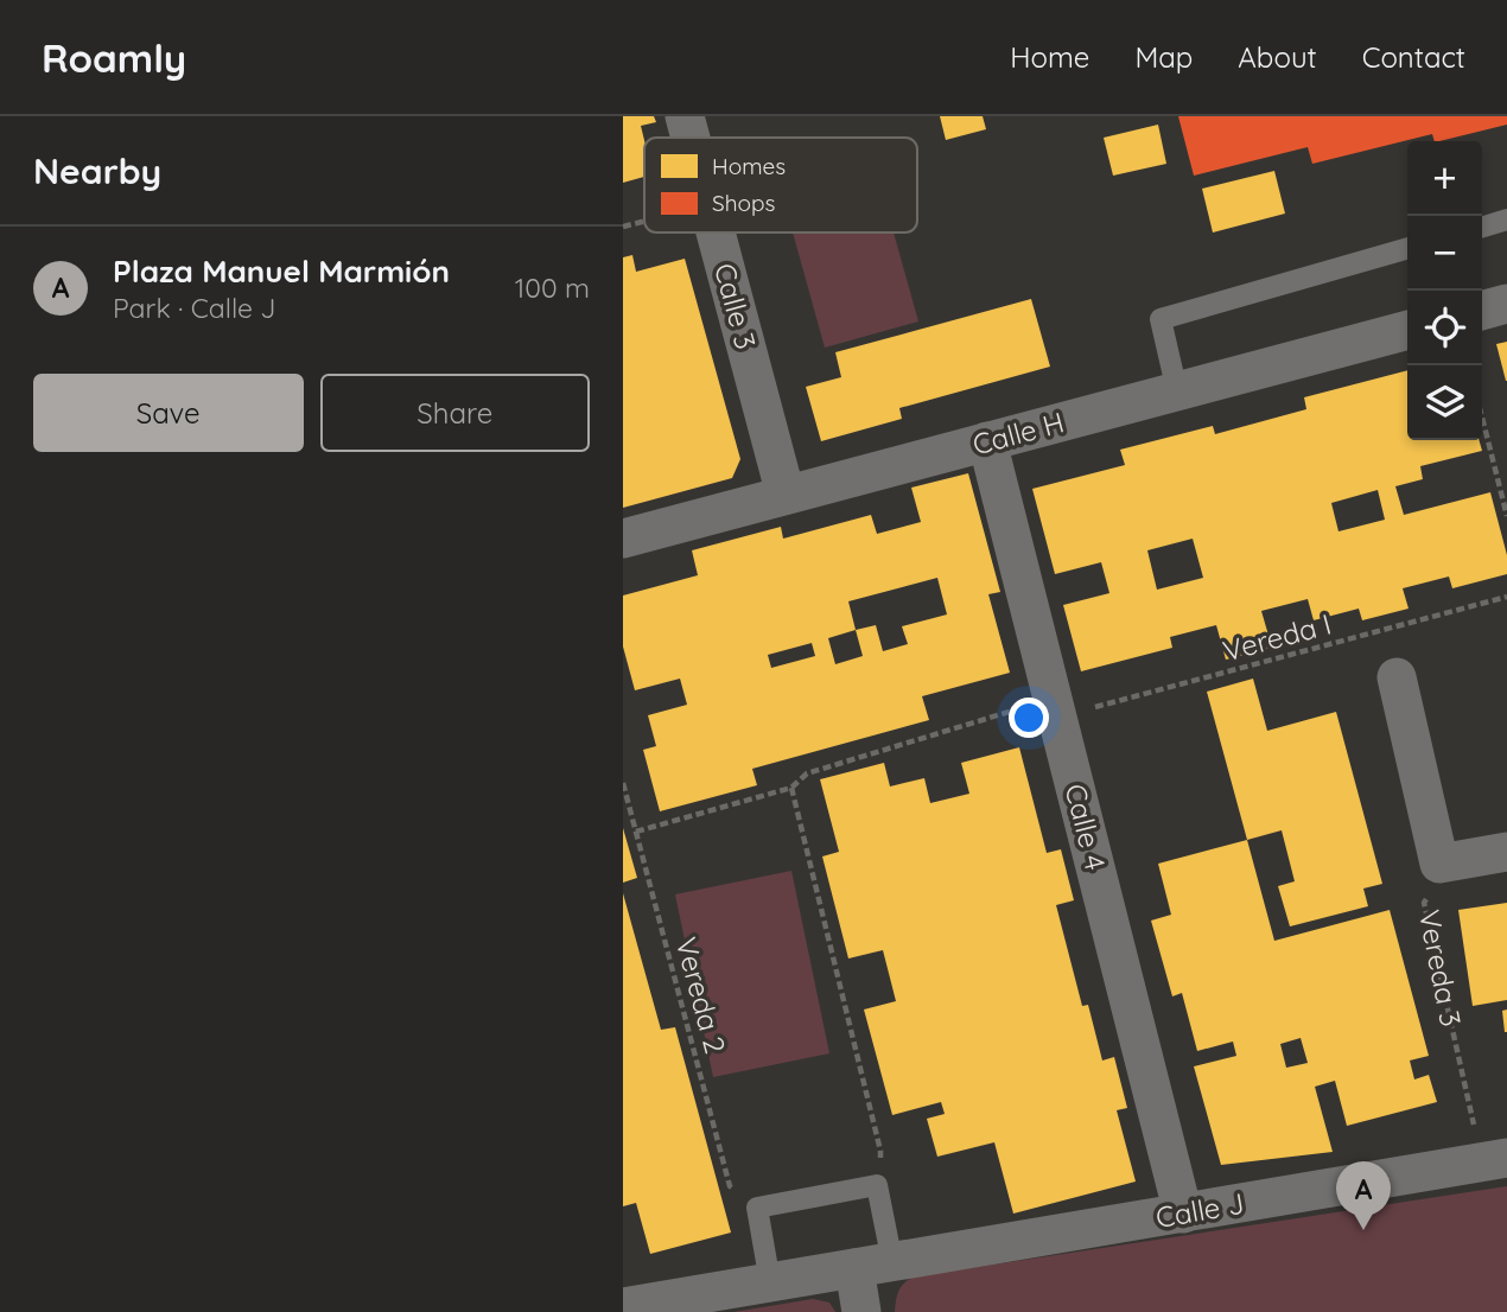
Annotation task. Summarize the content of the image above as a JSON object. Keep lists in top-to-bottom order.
{
  "streets": {
    "street": [
      "Calle 3",
      "Calle H",
      "Calle 4",
      "Calle J"
    ],
    "path": ["Vereda I", "Vereda 3", "Vereda 2"]
  },
  "crossings": [
    ["Calle 3", "Calle H"],
    ["Calle H", "Calle 4"],
    ["Vereda I", "Calle 4"],
    ["Vereda I", "Vereda 2"],
    ["Calle 4", "Calle J"],
    ["Vereda 3", "Calle J"]
  ],
  "legend": ["Homes", "Shops"],
  "page": {
    "header": "Roamly",
    "nav": [
      "Home",
      "Map",
      "About",
      "Contact"
    ],
    "heading": "Nearby",
    "map_buttons": ["+", "−"],
    "list": [
      {
        "mark": "A",
        "name": "Plaza Manuel Marmión",
        "note": "Park · Calle J",
        "value": "100 m"
      }
    ],
    "buttons": ["Save", "Share"],
    "pins": "A"
  }
}
